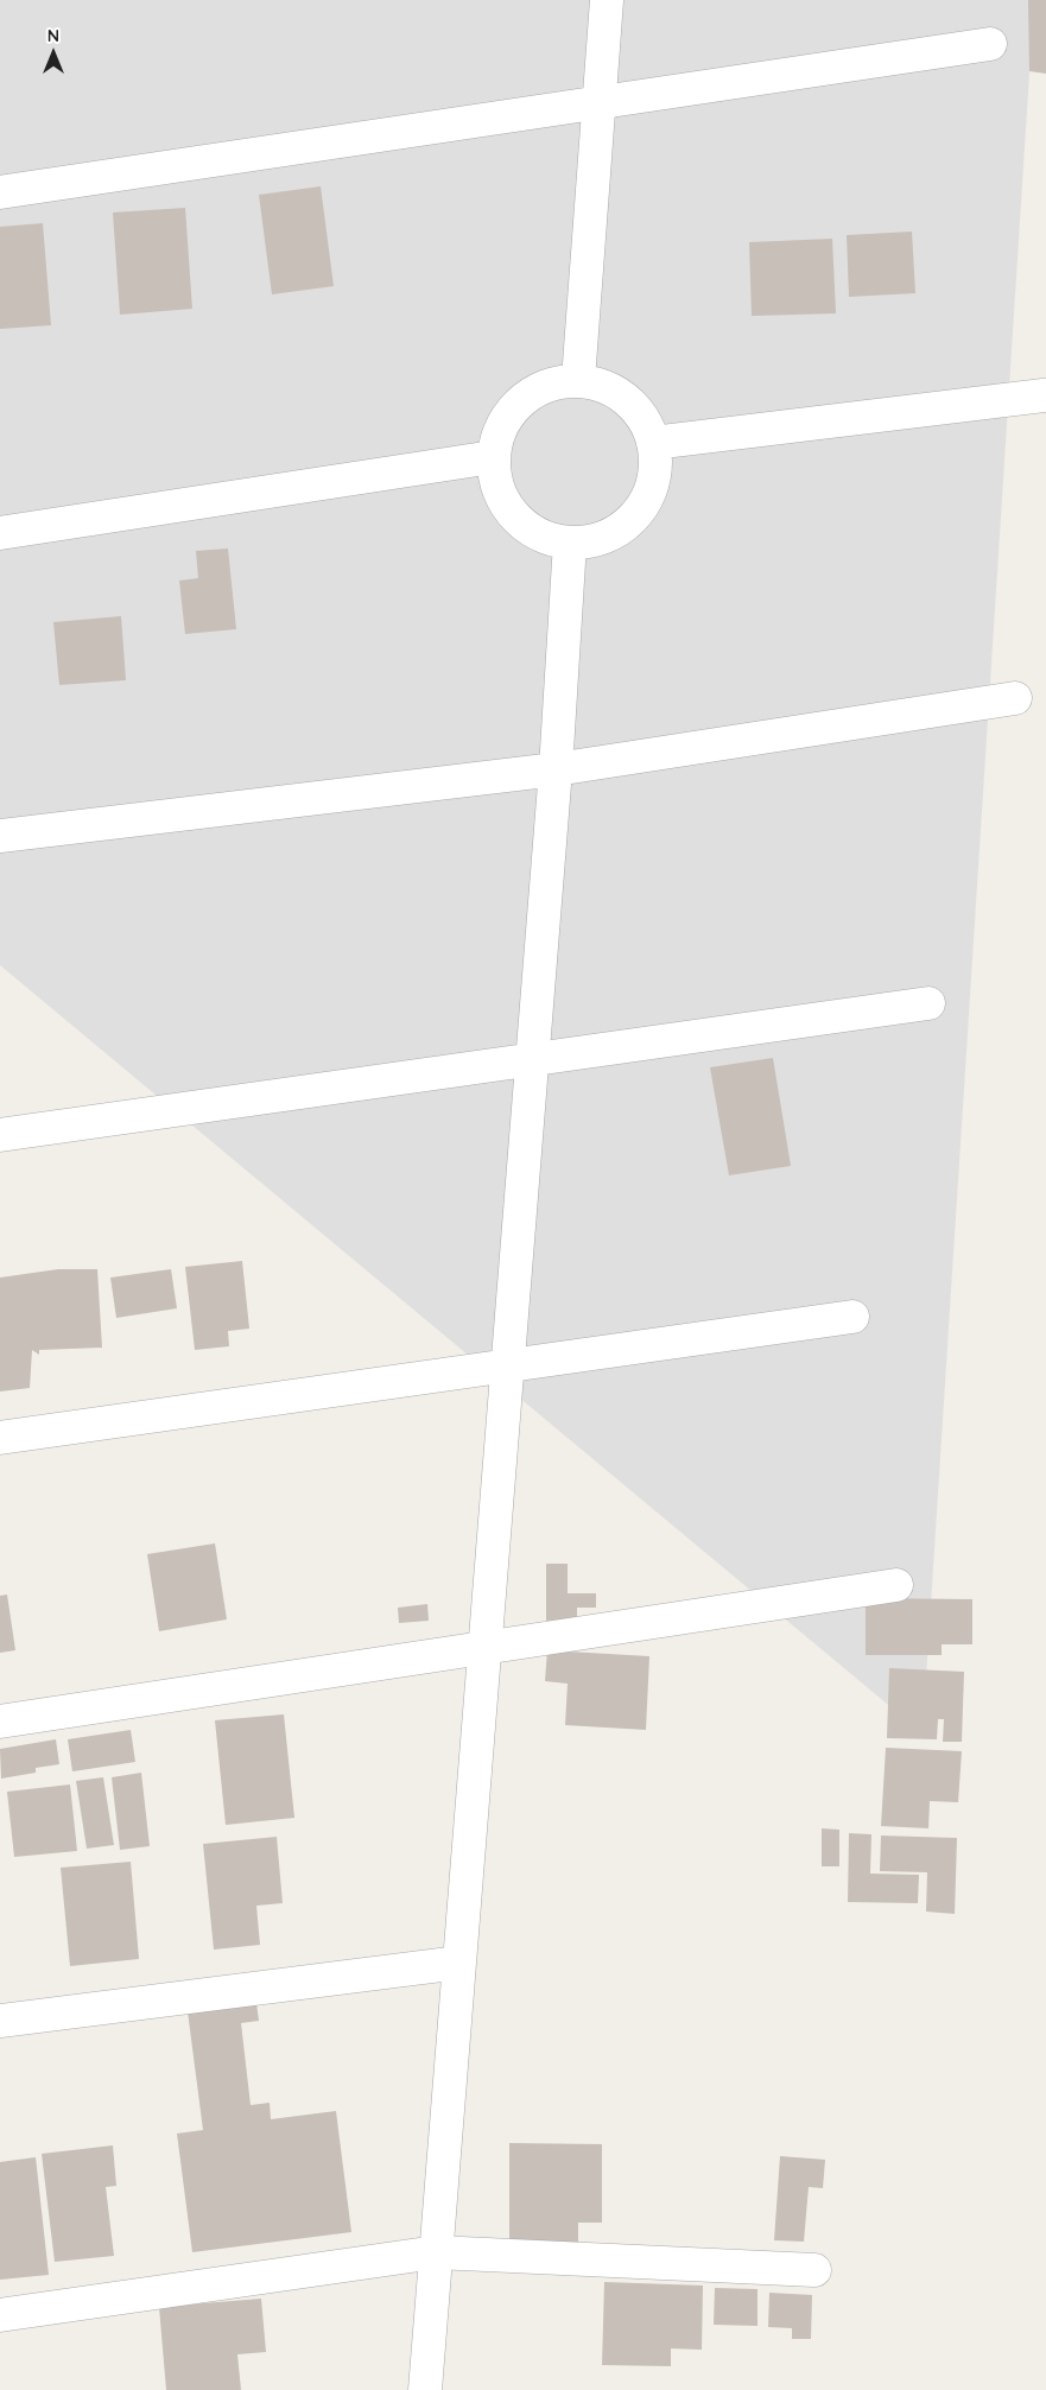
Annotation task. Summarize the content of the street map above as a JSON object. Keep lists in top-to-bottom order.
{
  "north": "top"
}
